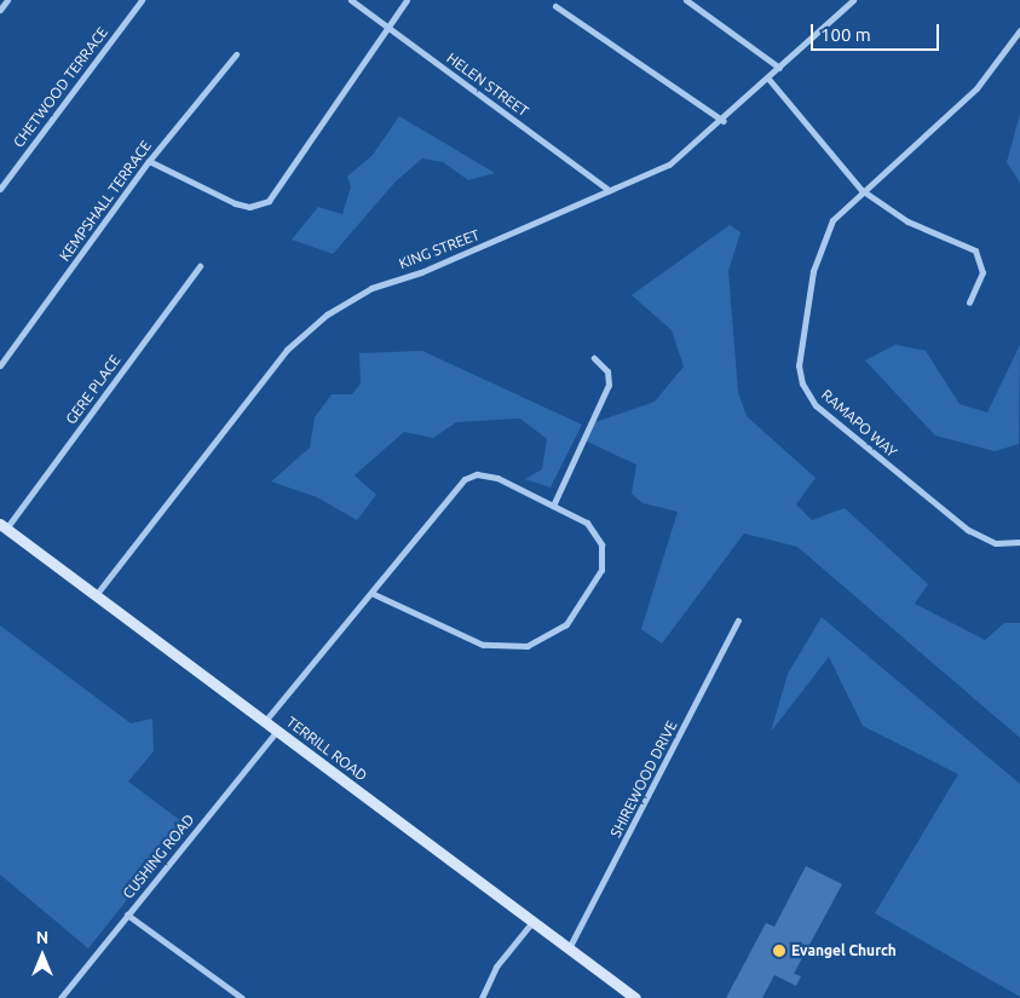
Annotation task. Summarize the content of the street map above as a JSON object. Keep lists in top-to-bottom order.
{
  "streets": {
    "street": [
      "HELEN STREET",
      "CHETWOOD TERRACE",
      "KEMPSHALL TERRACE",
      "KING STREET",
      "GERE PLACE",
      "RAMAPO WAY",
      "TERRILL ROAD",
      "SHIREWOOD DRIVE",
      "CUSHING ROAD"
    ]
  },
  "crossings": [
    ["HELEN STREET", "KING STREET"],
    ["KING STREET", "TERRILL ROAD"],
    ["GERE PLACE", "TERRILL ROAD"],
    ["TERRILL ROAD", "SHIREWOOD DRIVE"],
    ["TERRILL ROAD", "CUSHING ROAD"]
  ],
  "places": ["Evangel Church"],
  "scale_bar": "100 m",
  "north": "top"
}
